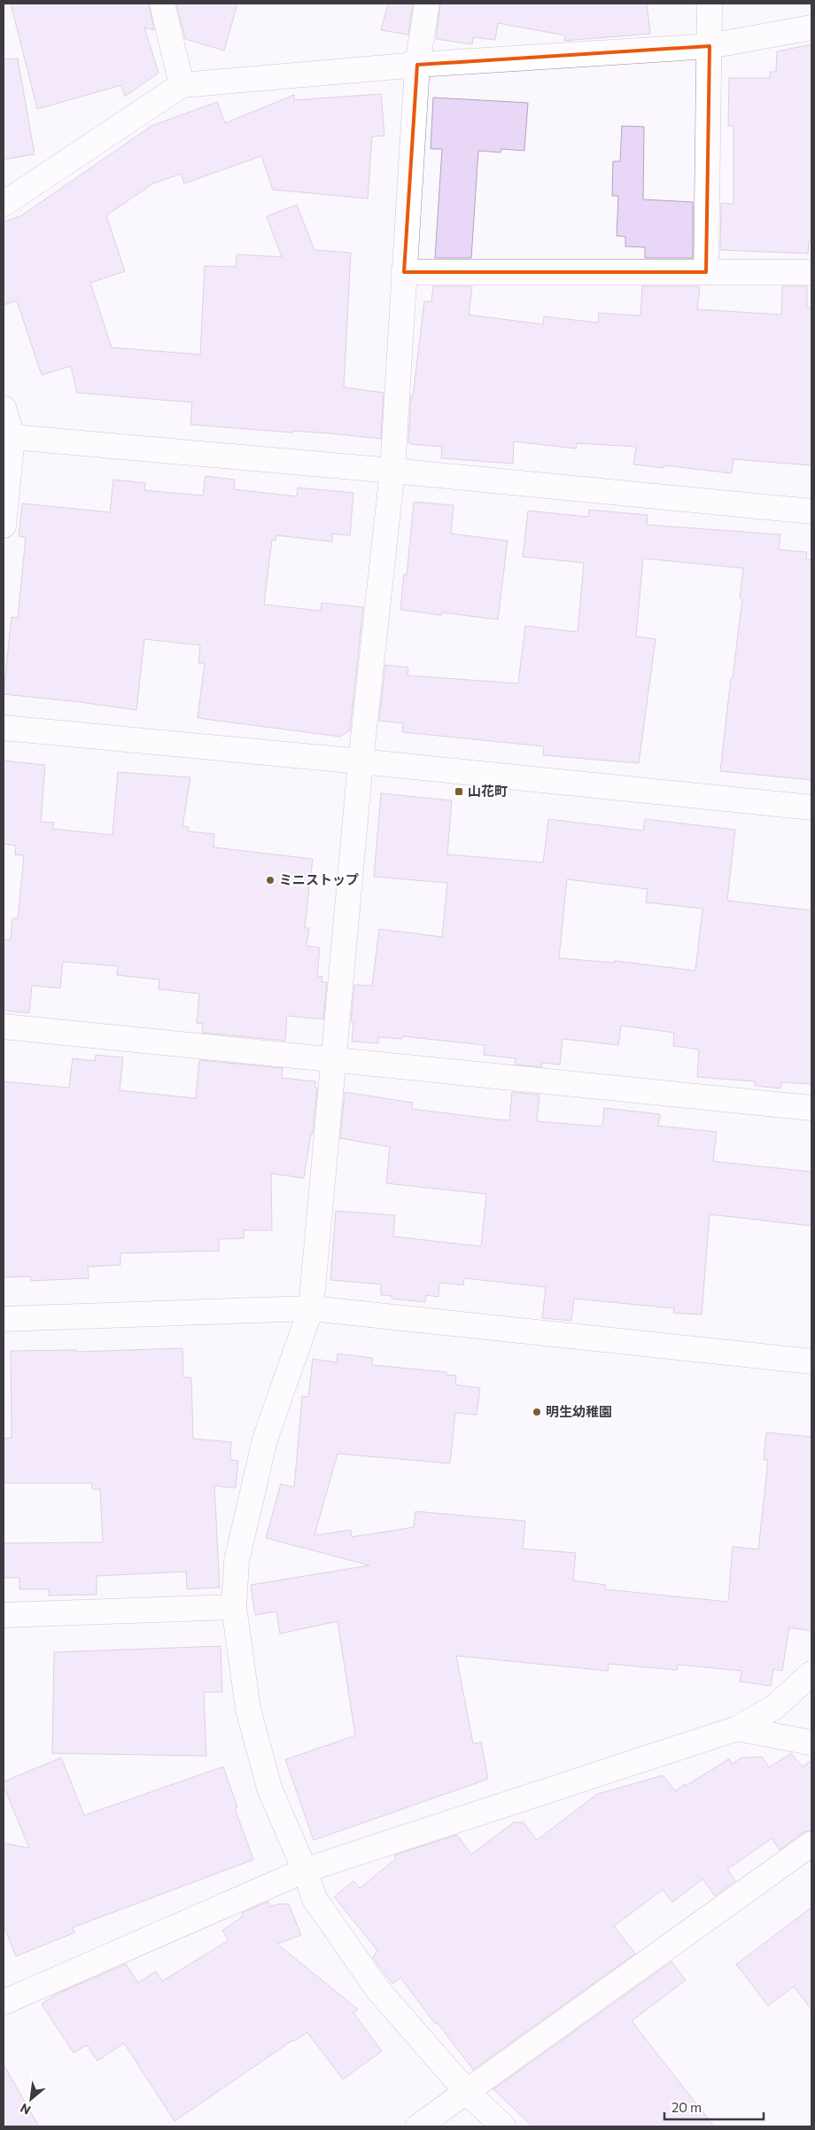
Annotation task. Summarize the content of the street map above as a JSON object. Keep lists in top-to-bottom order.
{
  "places": {
    "transit": ["山花町"],
    "other": ["ミニストップ", "明生幼稚園"]
  },
  "scale_bar": "20 m",
  "north": "bottom left"
}
